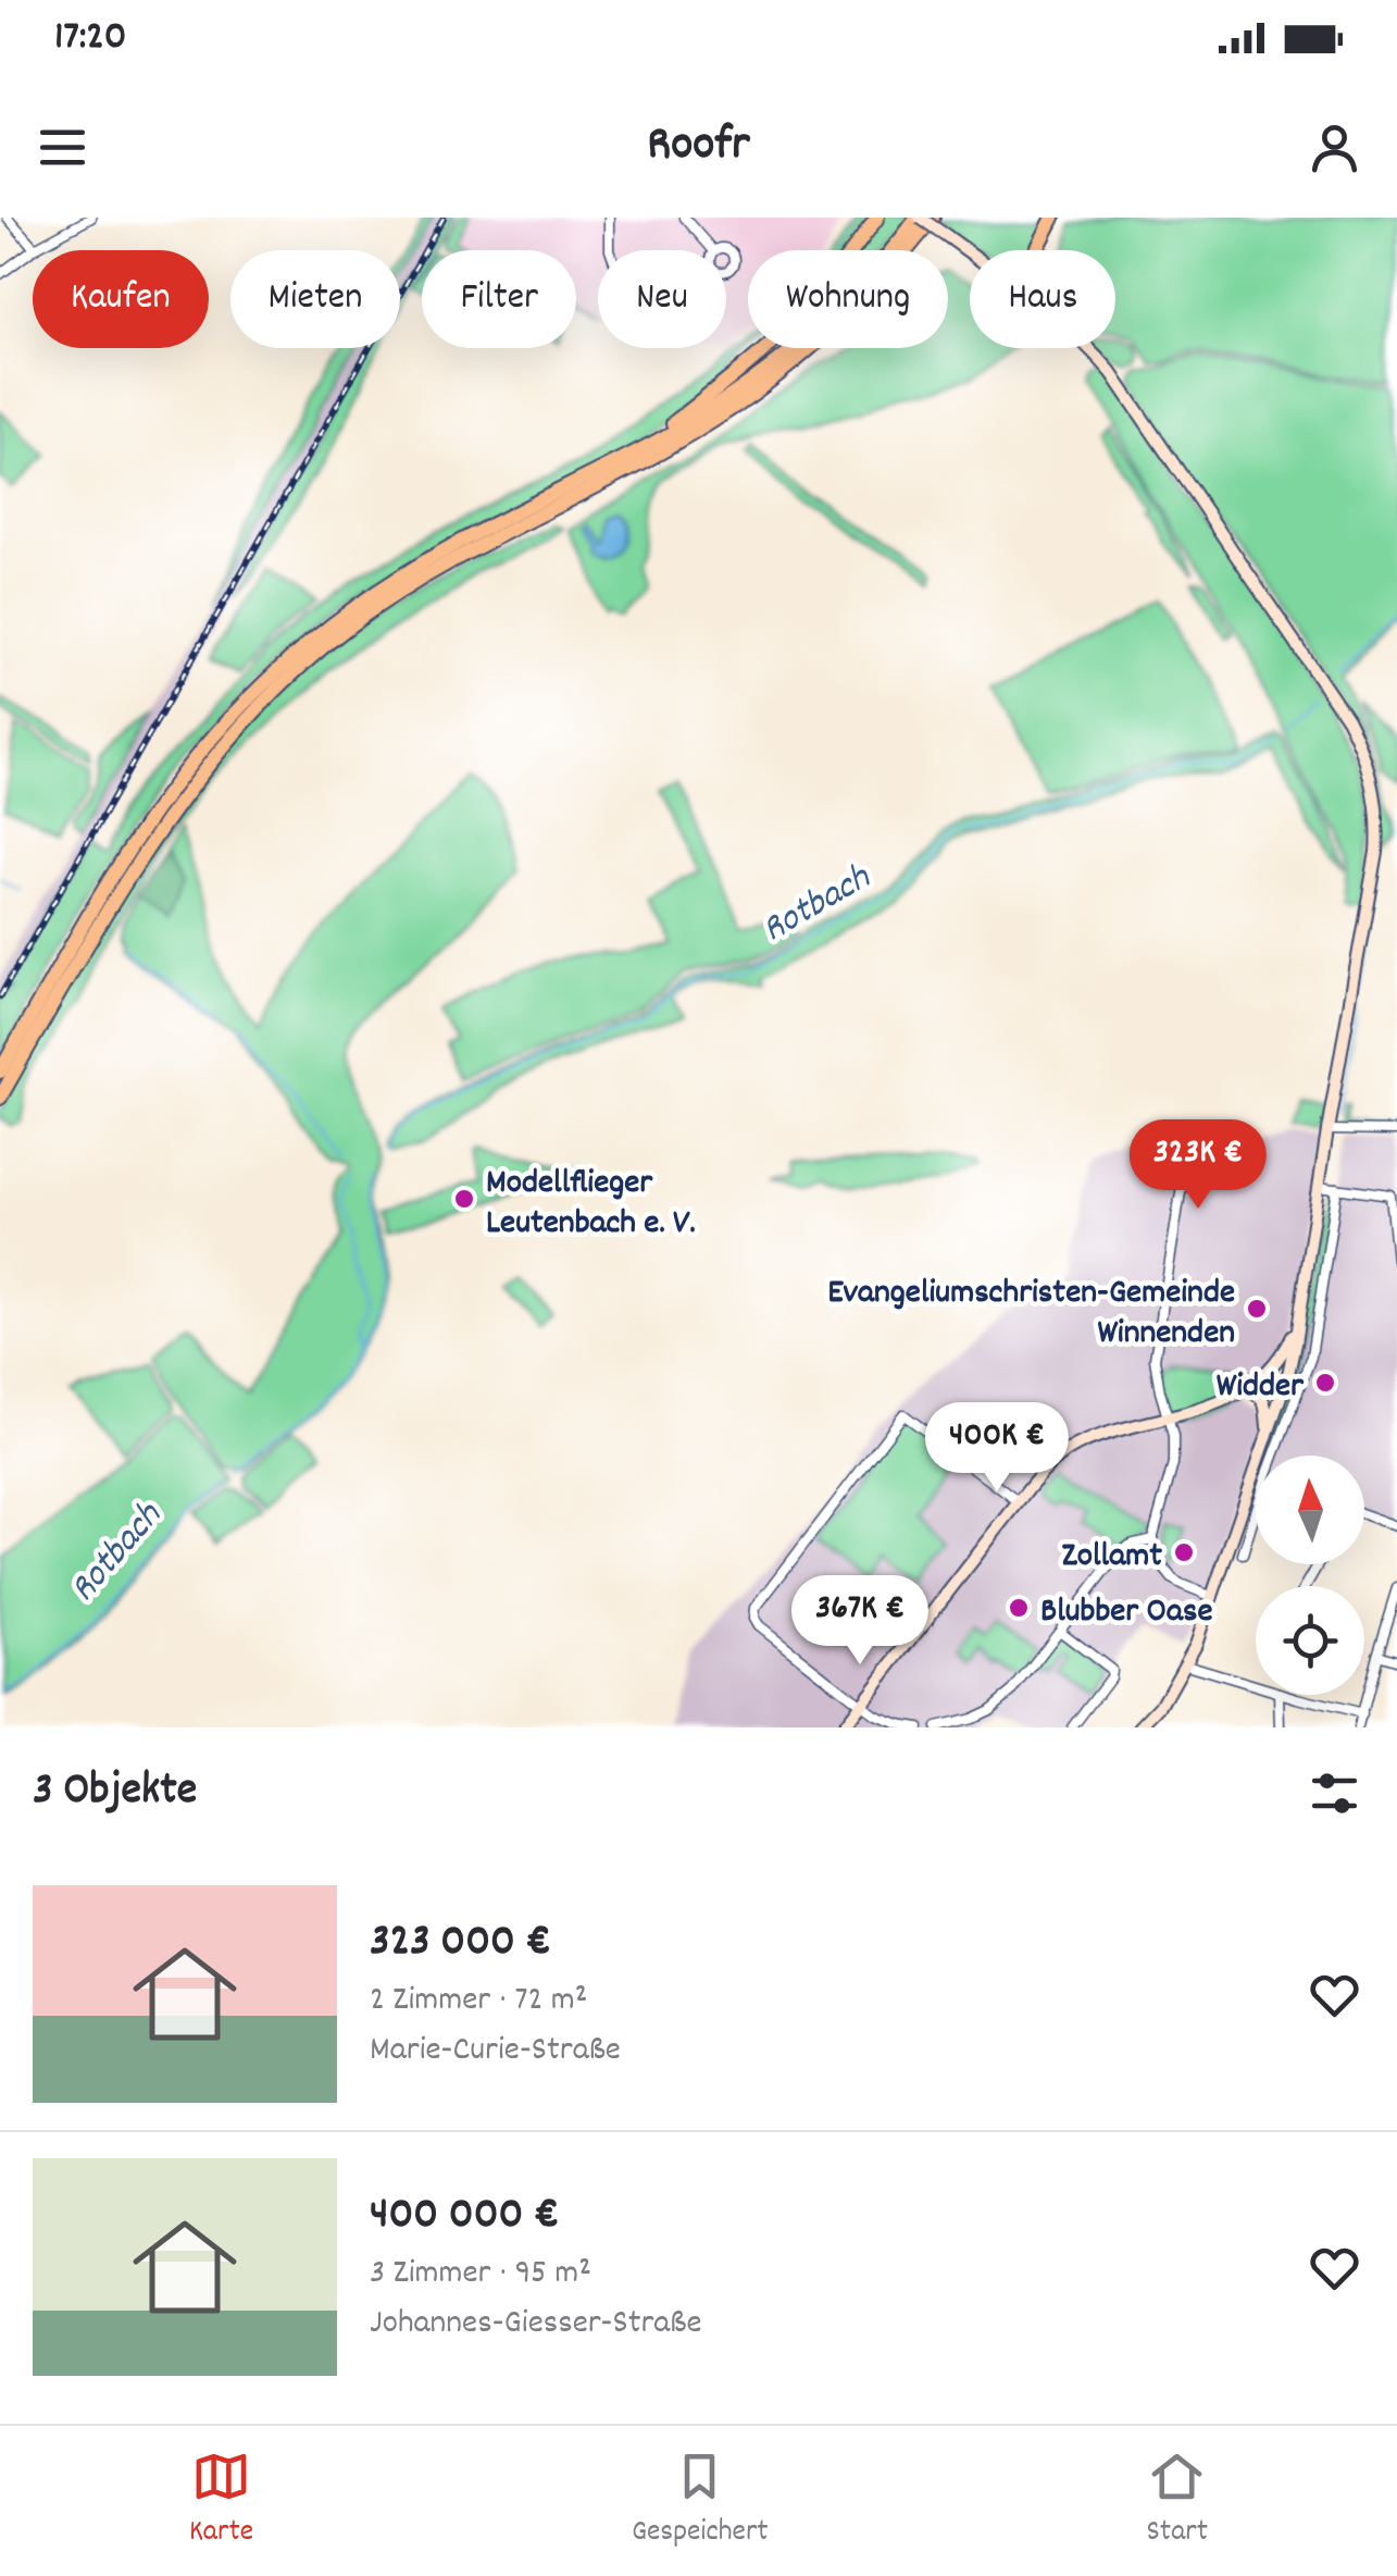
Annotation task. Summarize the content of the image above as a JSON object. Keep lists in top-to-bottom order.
{
  "water": ["Rotbach"],
  "places": [
    "Modellflieger Leutenbach e. V.",
    "Evangeliumschristen-Gemeinde Winnenden",
    "Widder",
    "Zollamt",
    "Blubber Oase"
  ],
  "north": "top",
  "page": {
    "status": "17:20",
    "header": "Roofr",
    "chip": [
      "Kaufen",
      "Mieten",
      "Filter",
      "Neu",
      "Wohnung",
      "Haus"
    ],
    "price": ["323K €", "400K €", "367K €"],
    "heading": "3 Objekte",
    "list": [
      {
        "name": "323 000 €",
        "note": "2 Zimmer · 72 m² · Marie-Curie-Straße"
      },
      {
        "name": "400 000 €",
        "note": "3 Zimmer · 95 m² · Johannes-Giesser-Straße"
      }
    ],
    "tabs": ["Karte", "Gespeichert", "Start"]
  }
}
